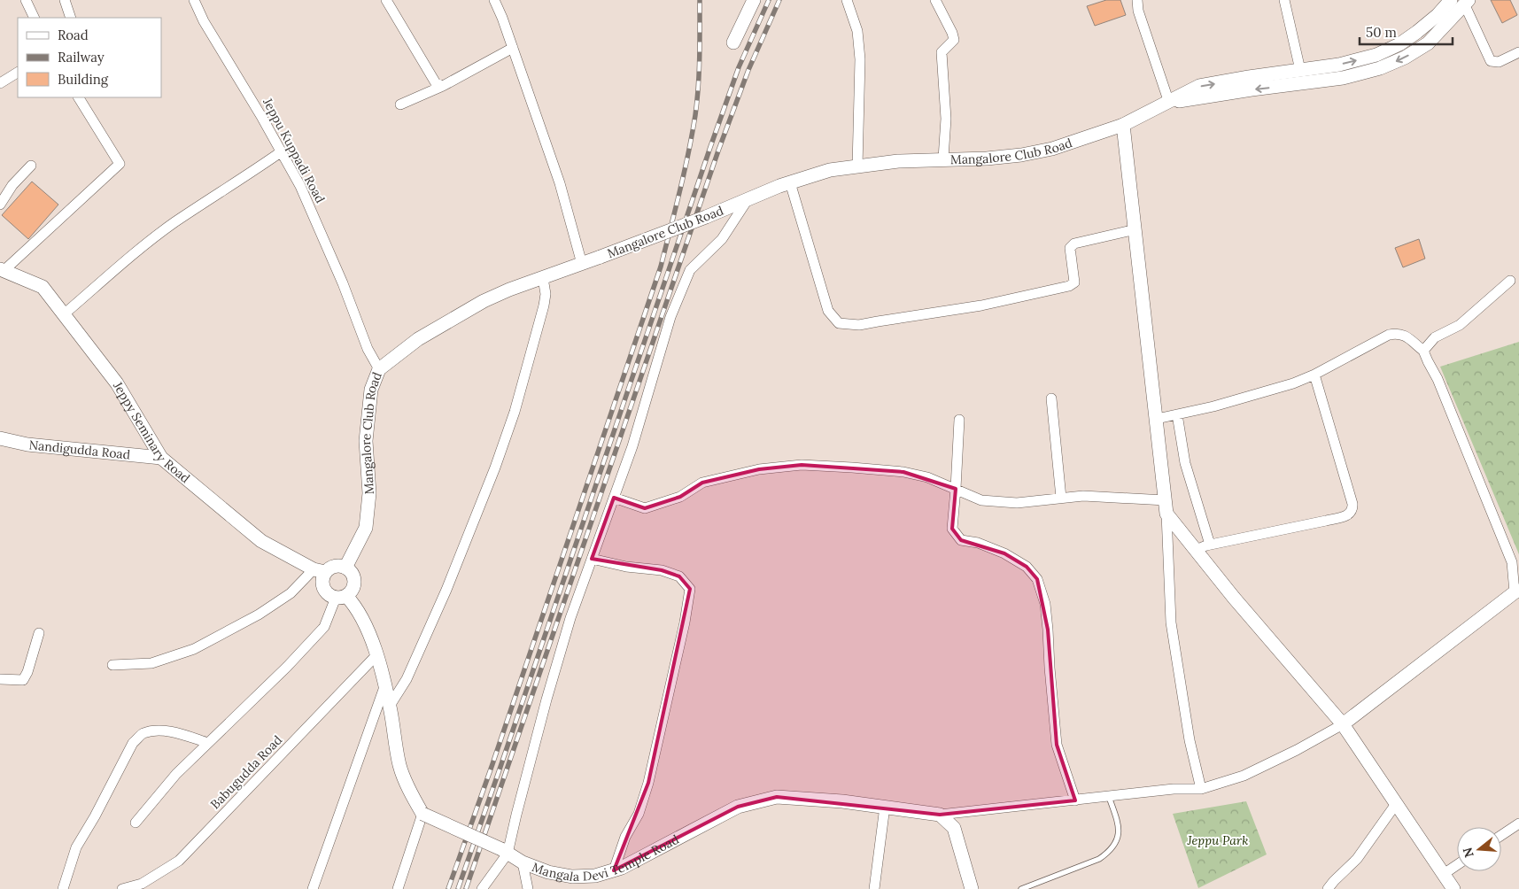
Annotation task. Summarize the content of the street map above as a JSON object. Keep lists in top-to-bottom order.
{
  "streets": {
    "street": [
      "Mangalore Club Road",
      "Jeppu Kuppadi Road",
      "Jeppy Seminary Road",
      "Nandigudda Road",
      "Babugudda Road",
      "Mangala Devi Temple Road"
    ]
  },
  "crossings": [
    ["Mangalore Club Road", "Jeppu Kuppadi Road"],
    ["Mangalore Club Road", "Jeppy Seminary Road"],
    ["Jeppy Seminary Road", "Nandigudda Road"]
  ],
  "parks": ["Jeppu Park"],
  "legend": ["Road", "Railway", "Building"],
  "scale_bar": "50 m",
  "north": "left"
}
